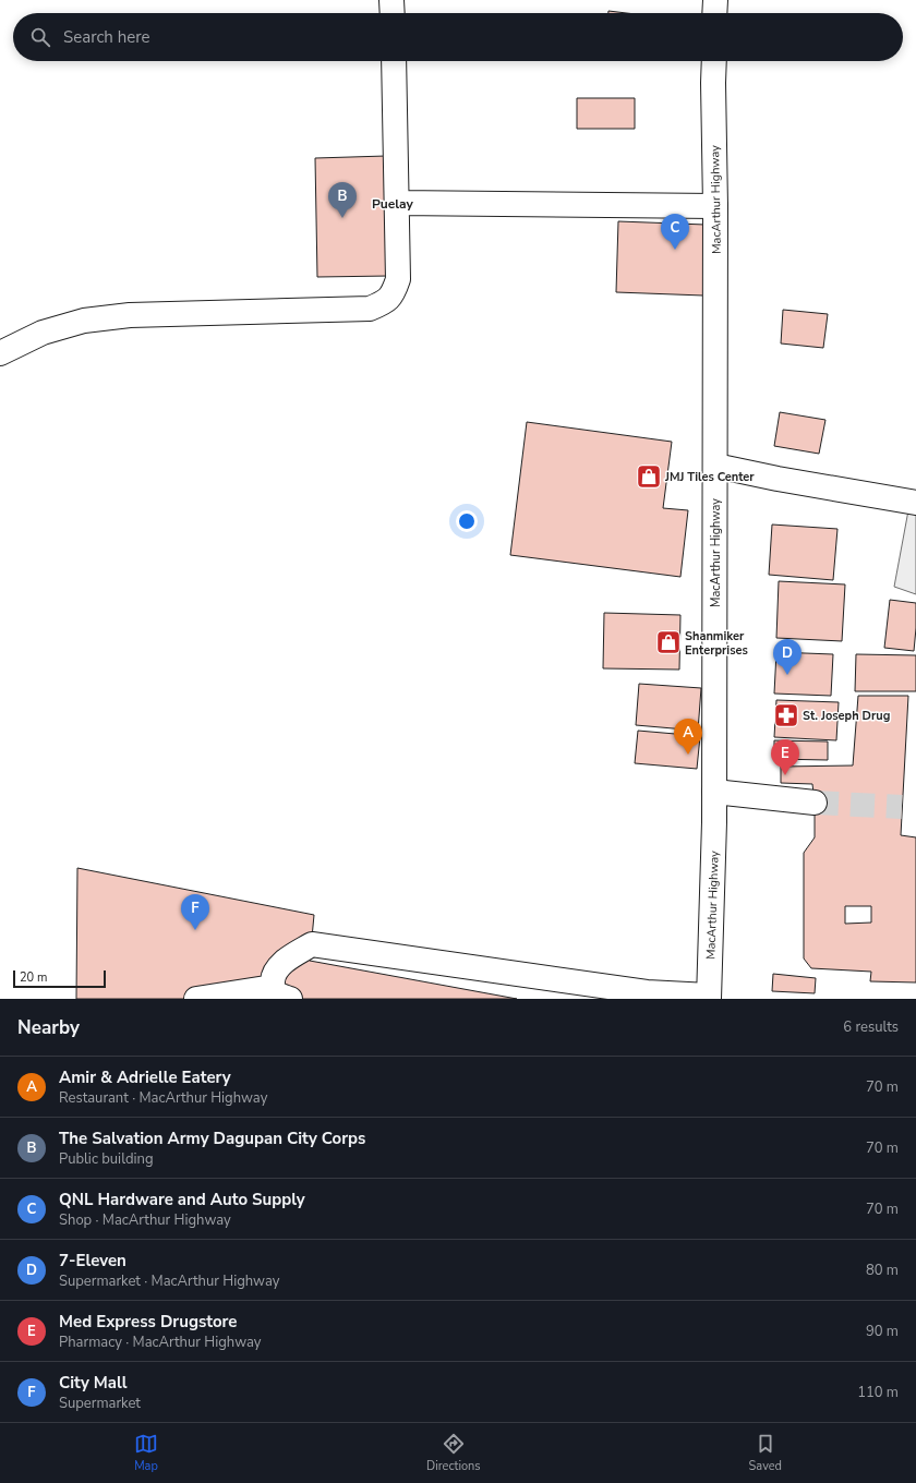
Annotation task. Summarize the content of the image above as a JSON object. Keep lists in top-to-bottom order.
{
  "streets": {
    "street": ["MacArthur Highway"]
  },
  "districts": ["Puelay"],
  "places": {
    "shop": ["JMJ Tiles Center", "Shanmiker Enterprises"],
    "pharmacy": ["St. Joseph Drug"]
  },
  "scale_bar": "20 m",
  "page": {
    "search": "Search here",
    "pins": [
      "B",
      "C",
      "D",
      "A",
      "E",
      "F"
    ],
    "scale": "20 m",
    "heading": ["Nearby", "6 results"],
    "list": [
      {
        "mark": "A",
        "name": "Amir & Adrielle Eatery",
        "note": "Restaurant · MacArthur Highway",
        "value": "70 m"
      },
      {
        "mark": "B",
        "name": "The Salvation Army Dagupan City Corps",
        "note": "Public building",
        "value": "70 m"
      },
      {
        "mark": "C",
        "name": "QNL Hardware and Auto Supply",
        "note": "Shop · MacArthur Highway",
        "value": "70 m"
      },
      {
        "mark": "D",
        "name": "7-Eleven",
        "note": "Supermarket · MacArthur Highway",
        "value": "80 m"
      },
      {
        "mark": "E",
        "name": "Med Express Drugstore",
        "note": "Pharmacy · MacArthur Highway",
        "value": "90 m"
      },
      {
        "mark": "F",
        "name": "City Mall",
        "note": "Supermarket",
        "value": "110 m"
      }
    ],
    "nav": ["Map", "Directions", "Saved"]
  }
}
